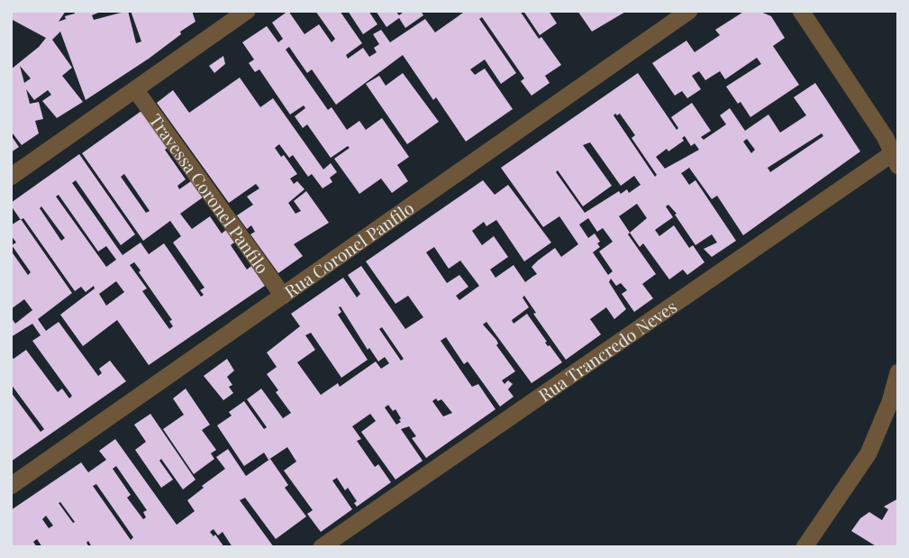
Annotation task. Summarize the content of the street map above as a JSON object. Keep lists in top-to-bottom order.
{
  "streets": {
    "street": ["Travessa Coronel Panfilo", "Rua Coronel Panfilo", "Rua Trancredo Neves"]
  },
  "crossings": [
    ["Travessa Coronel Panfilo", "Rua Coronel Panfilo"]
  ]
}
